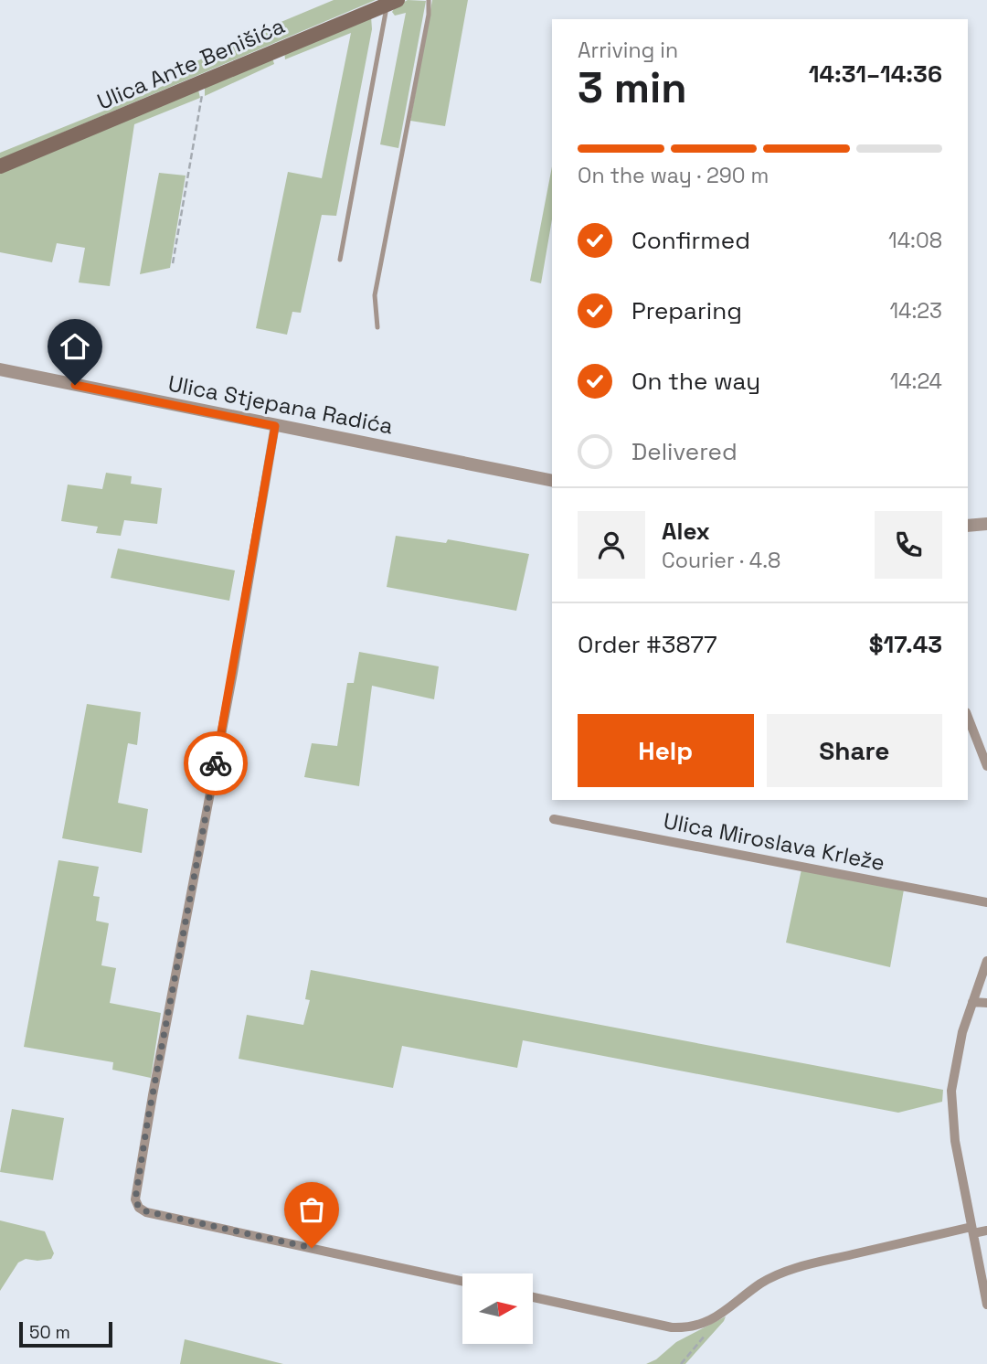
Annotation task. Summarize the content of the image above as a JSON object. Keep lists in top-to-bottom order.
{
  "streets": {
    "main road": ["Ulica Ante Benišića"],
    "street": ["Ulica Stjepana Radića", "Ulica Miroslava Krleže"]
  },
  "scale_bar": "50 m",
  "north": "right",
  "page": {
    "heading": ["3 min", "Arriving in", "14:31–14:36"],
    "panel": [
      "Alex",
      "Courier · 4.8",
      "Order #3877",
      "$17.43"
    ],
    "bar": "On the way · 290 m",
    "list": [
      ["Confirmed", "14:08"],
      ["Preparing", "14:23"],
      ["On the way", "14:24"],
      "Delivered"
    ],
    "buttons": ["Help", "Share"],
    "scale": "50 m"
  }
}
